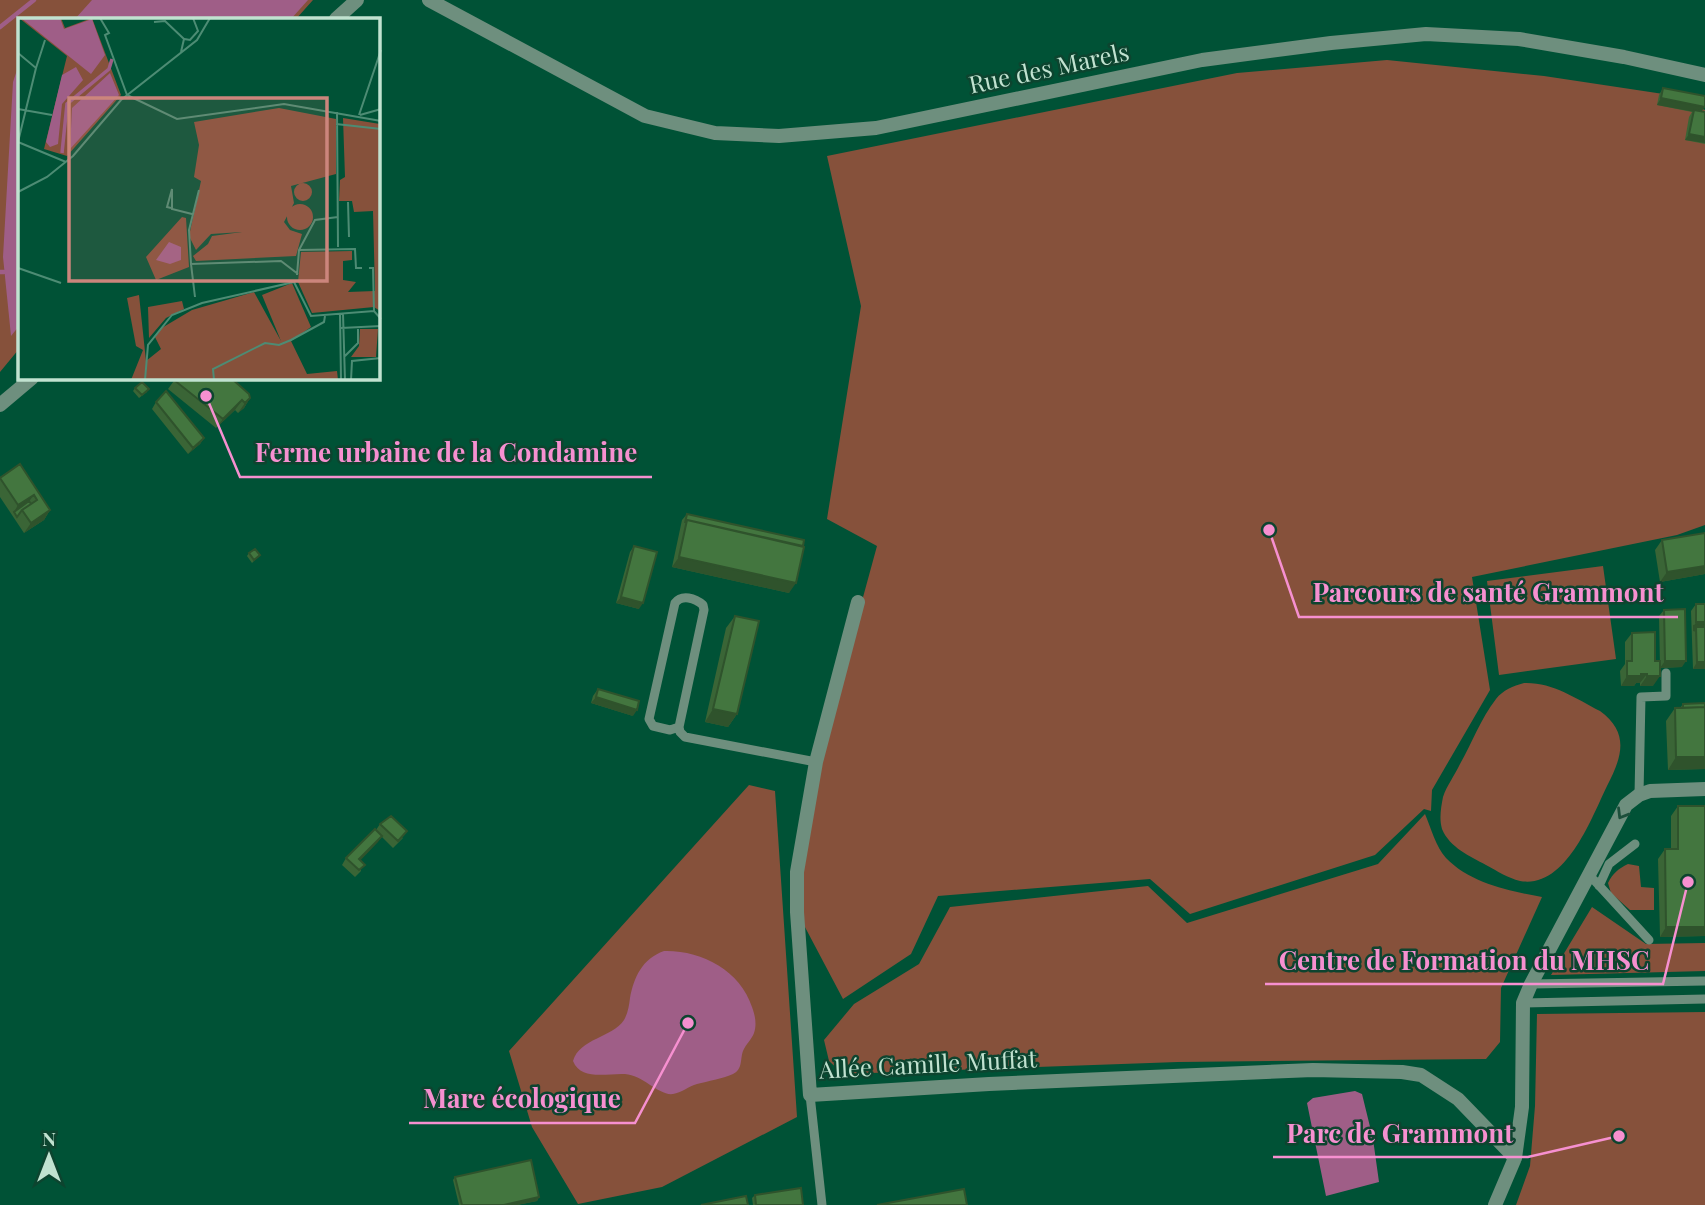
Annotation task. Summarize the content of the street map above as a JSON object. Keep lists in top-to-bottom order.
{
  "streets": {
    "street": ["Rue des Marels", "Allée Camille Muffat"]
  },
  "places": [
    "Ferme urbaine de la Condamine",
    "Parcours de santé Grammont",
    "Centre de Formation du MHSC",
    "Mare écologique",
    "Parc de Grammont"
  ],
  "north": "top"
}
